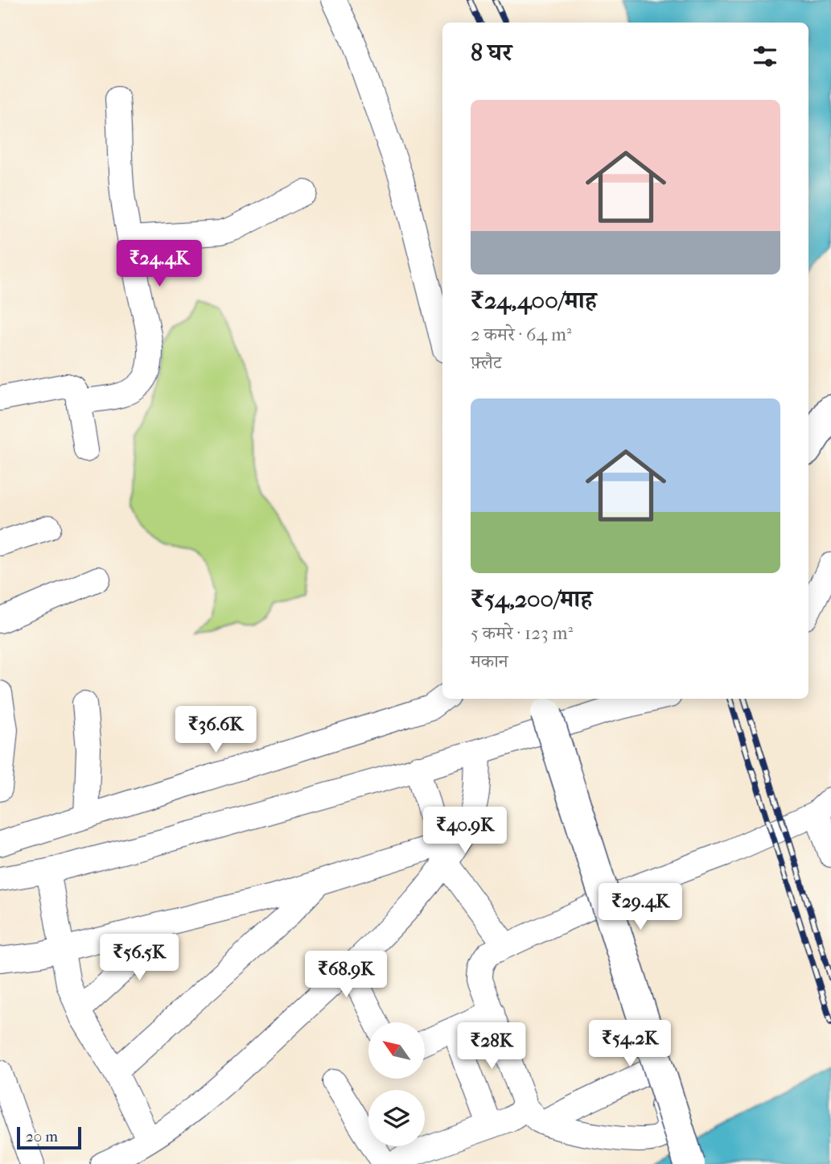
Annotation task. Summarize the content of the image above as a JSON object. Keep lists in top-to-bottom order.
{
  "scale_bar": "20 m",
  "north": "top left",
  "page": {
    "heading": "8 घर",
    "list": [
      {
        "name": "₹24,400/माह",
        "note": "2 कमरे · 64 m² · फ़्लैट"
      },
      {
        "name": "₹54,200/माह",
        "note": "5 कमरे · 123 m² · मकान"
      }
    ],
    "price": [
      "₹24.4K",
      "₹36.6K",
      "₹40.9K",
      "₹29.4K",
      "₹56.5K",
      "₹68.9K",
      "₹54.2K",
      "₹28K"
    ],
    "scale": "20 m"
  }
}
